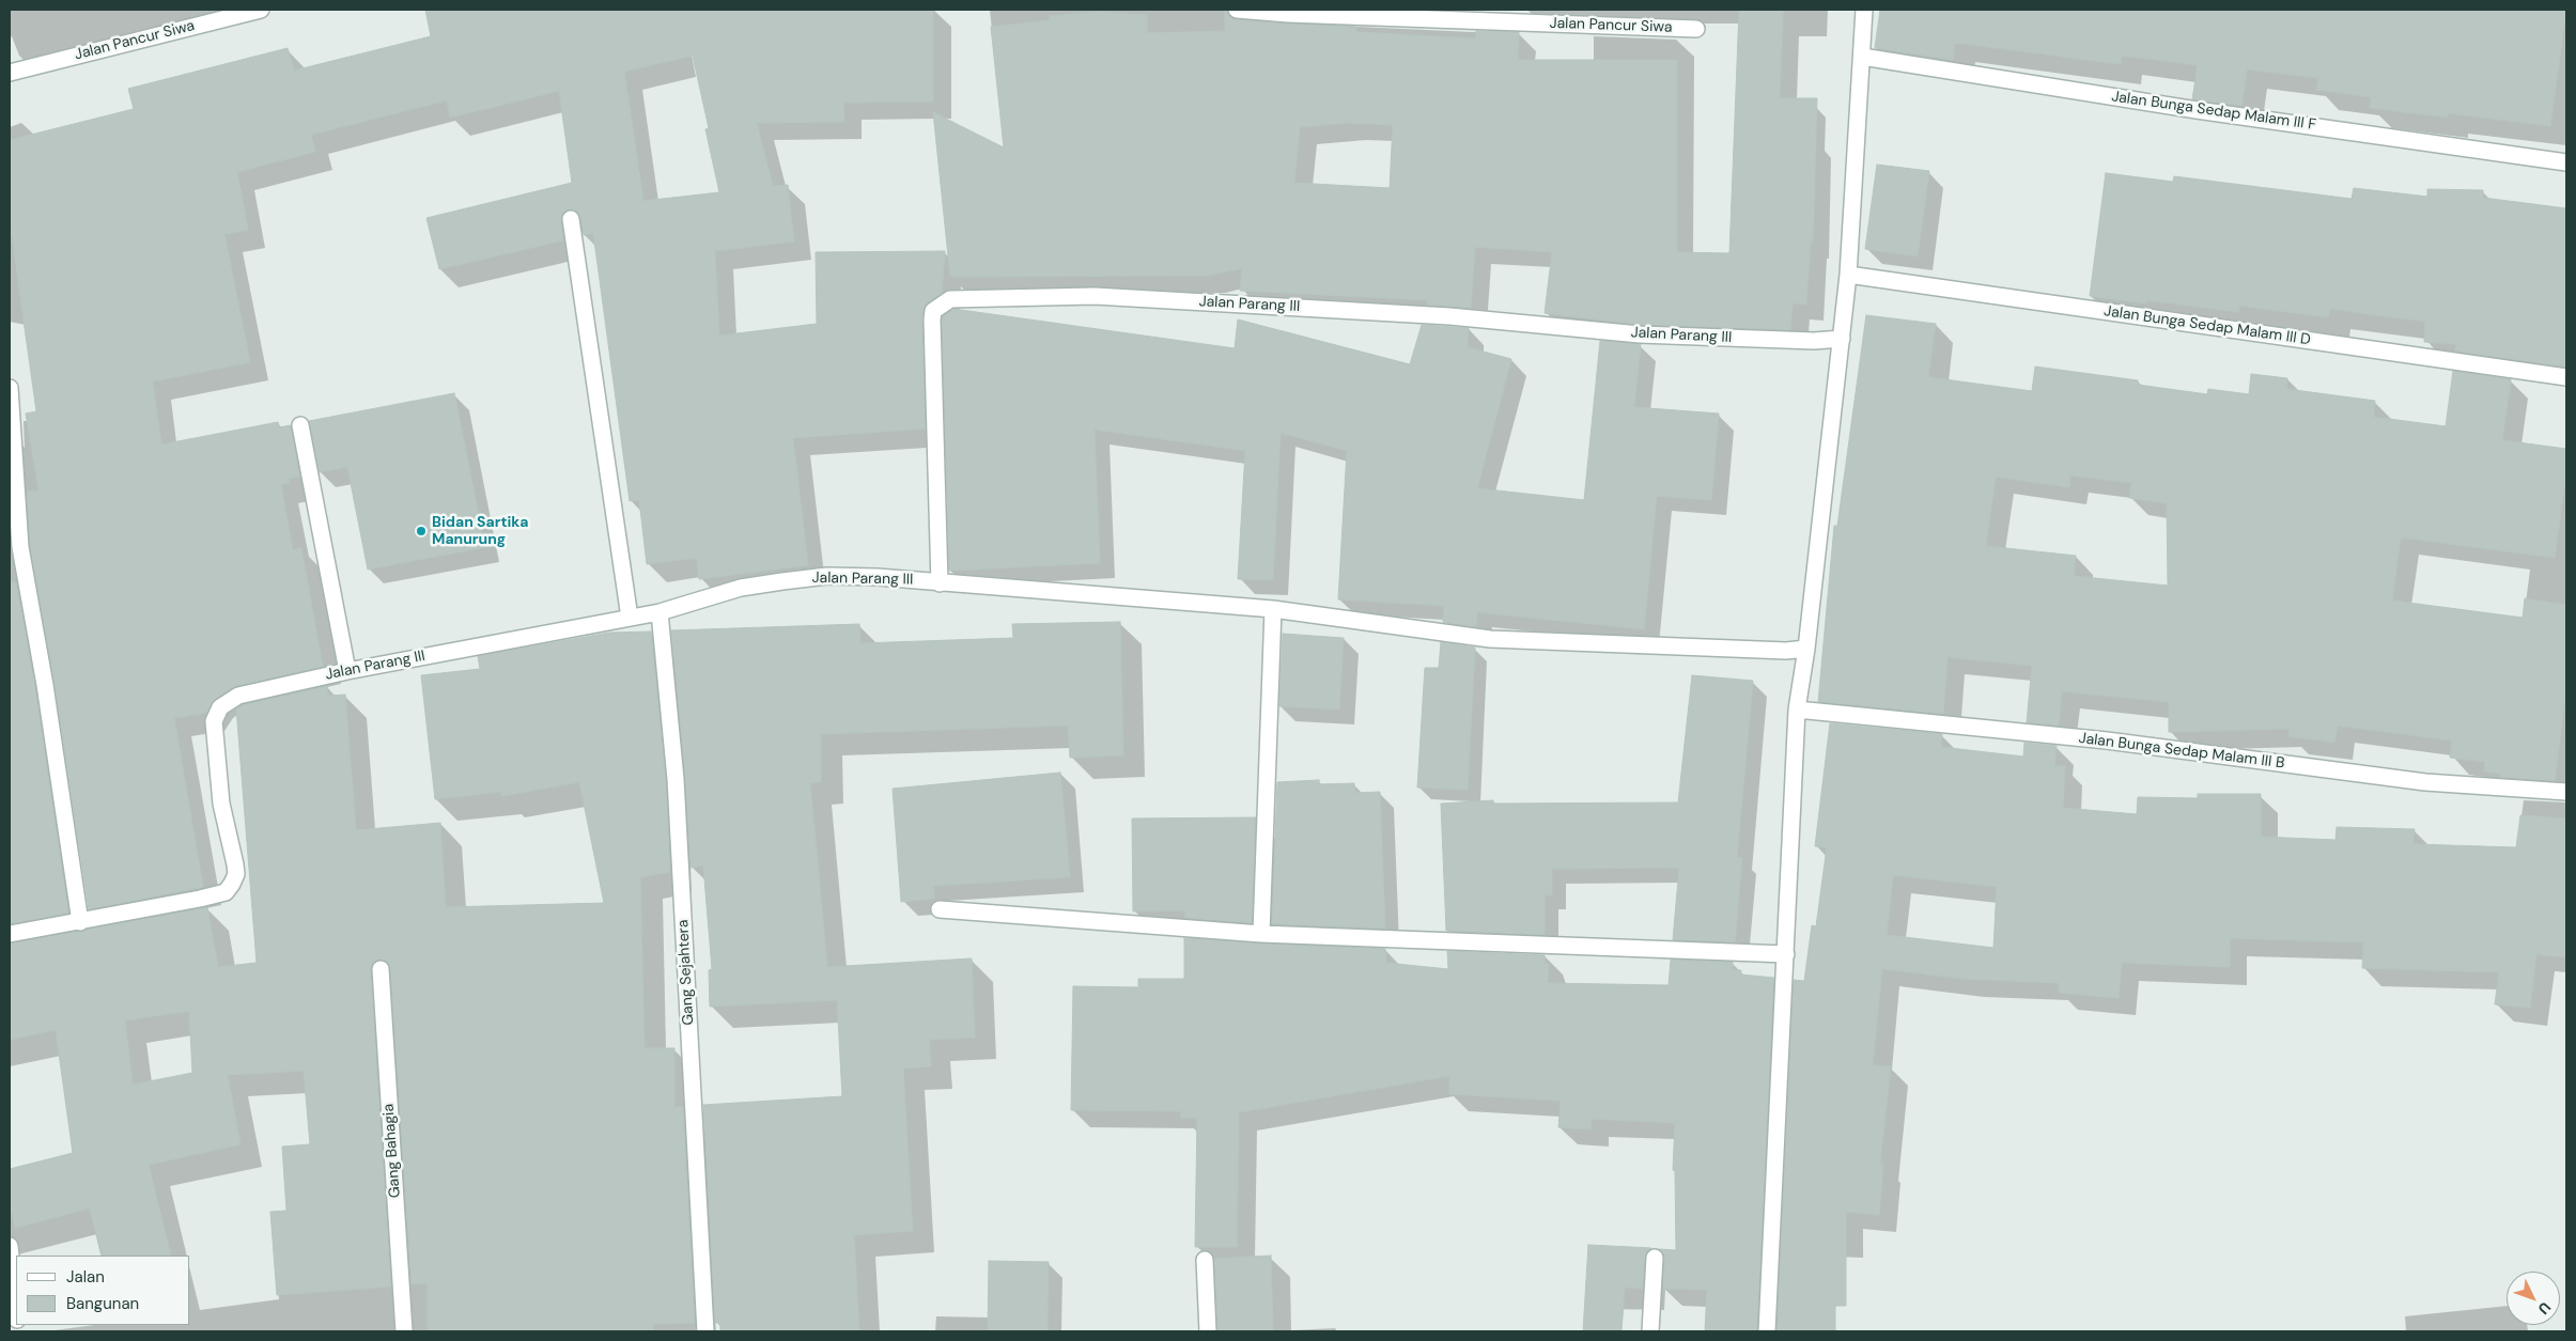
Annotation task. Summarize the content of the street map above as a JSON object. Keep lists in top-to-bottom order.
{
  "streets": {
    "street": [
      "Jalan Pancur Siwa",
      "Jalan Bunga Sedap Malam III F",
      "Jalan Parang III",
      "Jalan Bunga Sedap Malam III D",
      "Jalan Bunga Sedap Malam III B",
      "Gang Sejahtera",
      "Gang Bahagia"
    ]
  },
  "crossings": [
    ["Jalan Parang III", "Gang Sejahtera"]
  ],
  "places": ["Bidan Sartika Manurung"],
  "legend": ["Jalan", "Bangunan"],
  "north": "bottom right"
}
